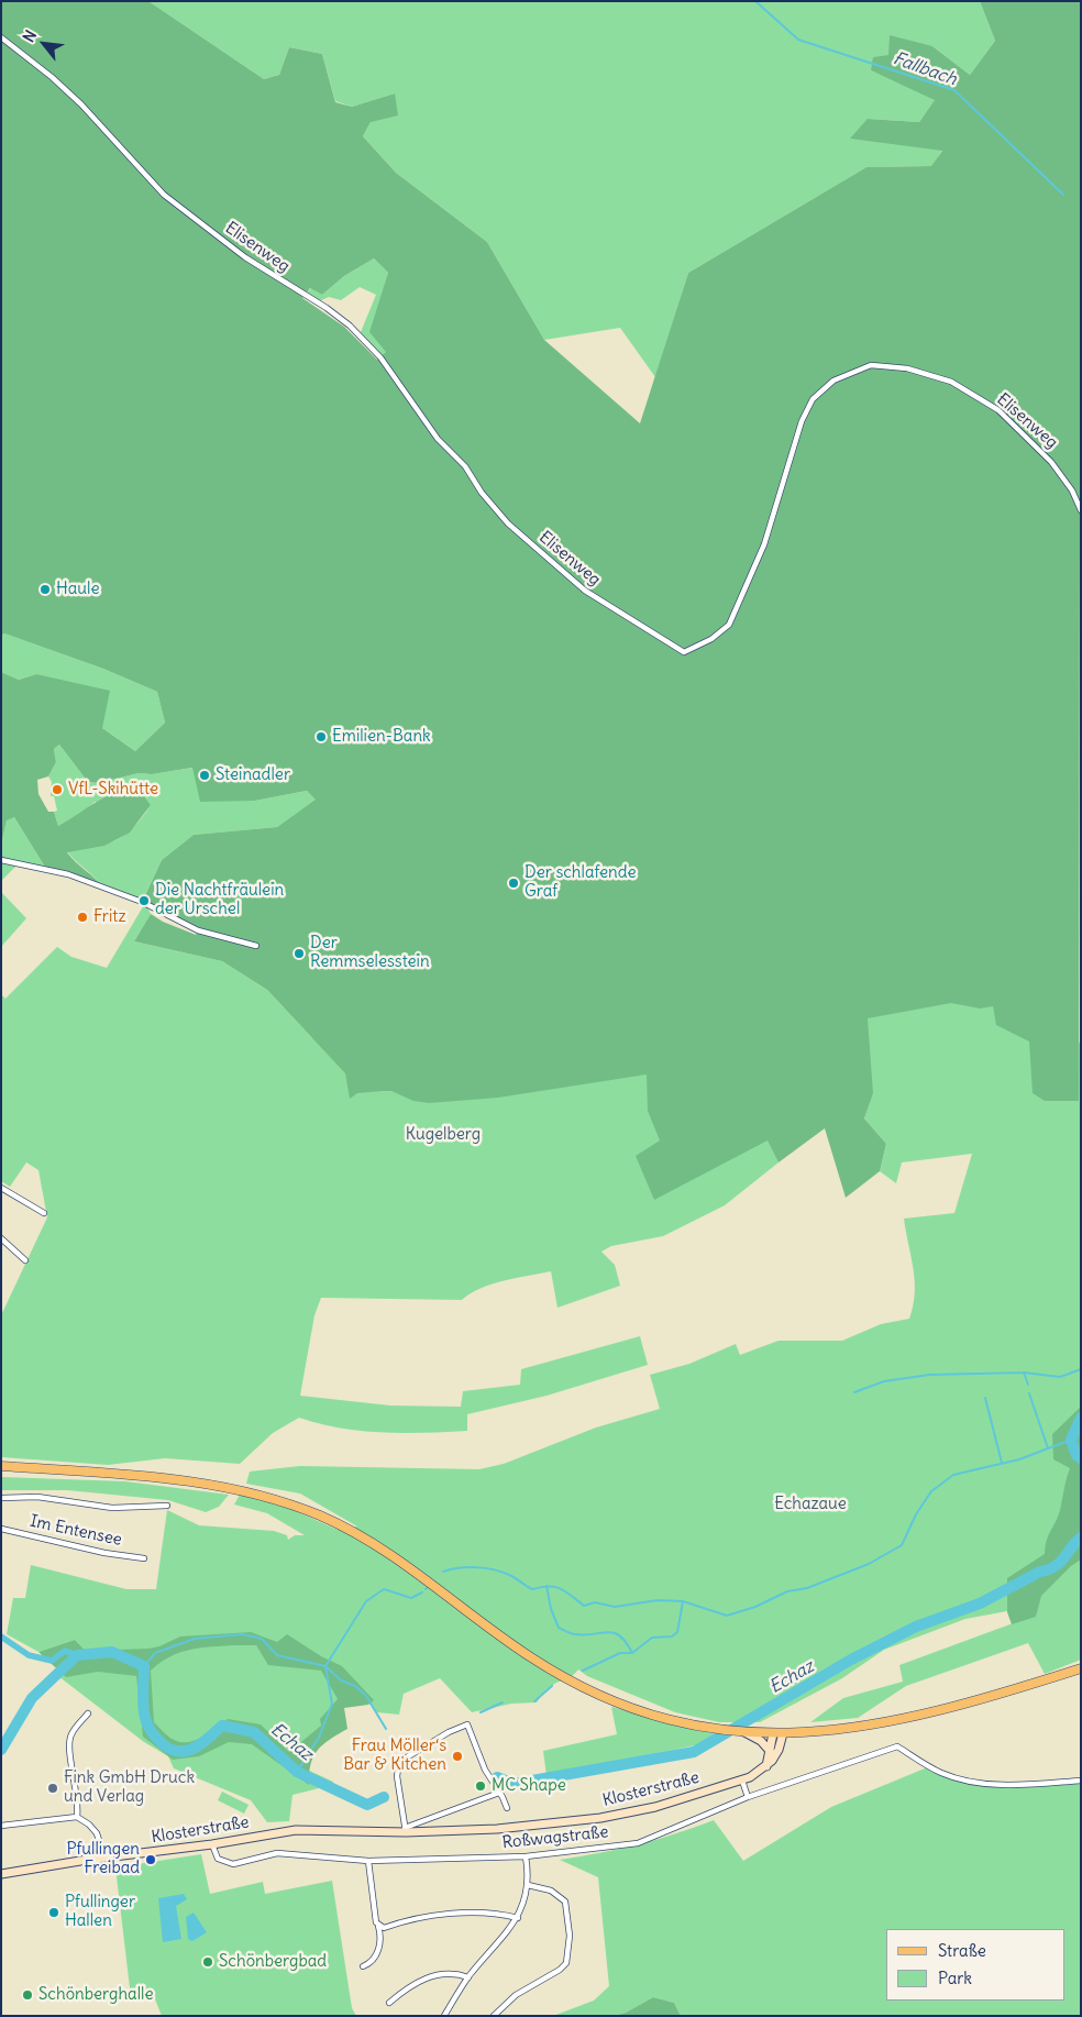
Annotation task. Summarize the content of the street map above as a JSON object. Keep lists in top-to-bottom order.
{
  "streets": {
    "main road": ["Klosterstraße"],
    "street": ["Elisenweg", "Im Entensee", "Roßwagstraße"]
  },
  "crossings": [
    ["Klosterstraße", "Roßwagstraße"]
  ],
  "water": ["Fallbach", "Echaz"],
  "parks": ["Kugelberg", "Echazaue"],
  "places": [
    "Haule",
    "Emilien-Bank",
    "Steinadler",
    "VfL-Skihütte",
    "Der schlafende Graf",
    "Die Nachtfräulein der Urschel",
    "Fritz",
    "Der Remmselesstein",
    "Frau Möller‘s Bar & Kitchen",
    "MC Shape",
    "Fink GmbH Druck und Verlag",
    "Pfullingen Freibad",
    "Pfullinger Hallen",
    "Schönbergbad",
    "Schönberghalle"
  ],
  "legend": ["Straße", "Park"],
  "north": "top left"
}
